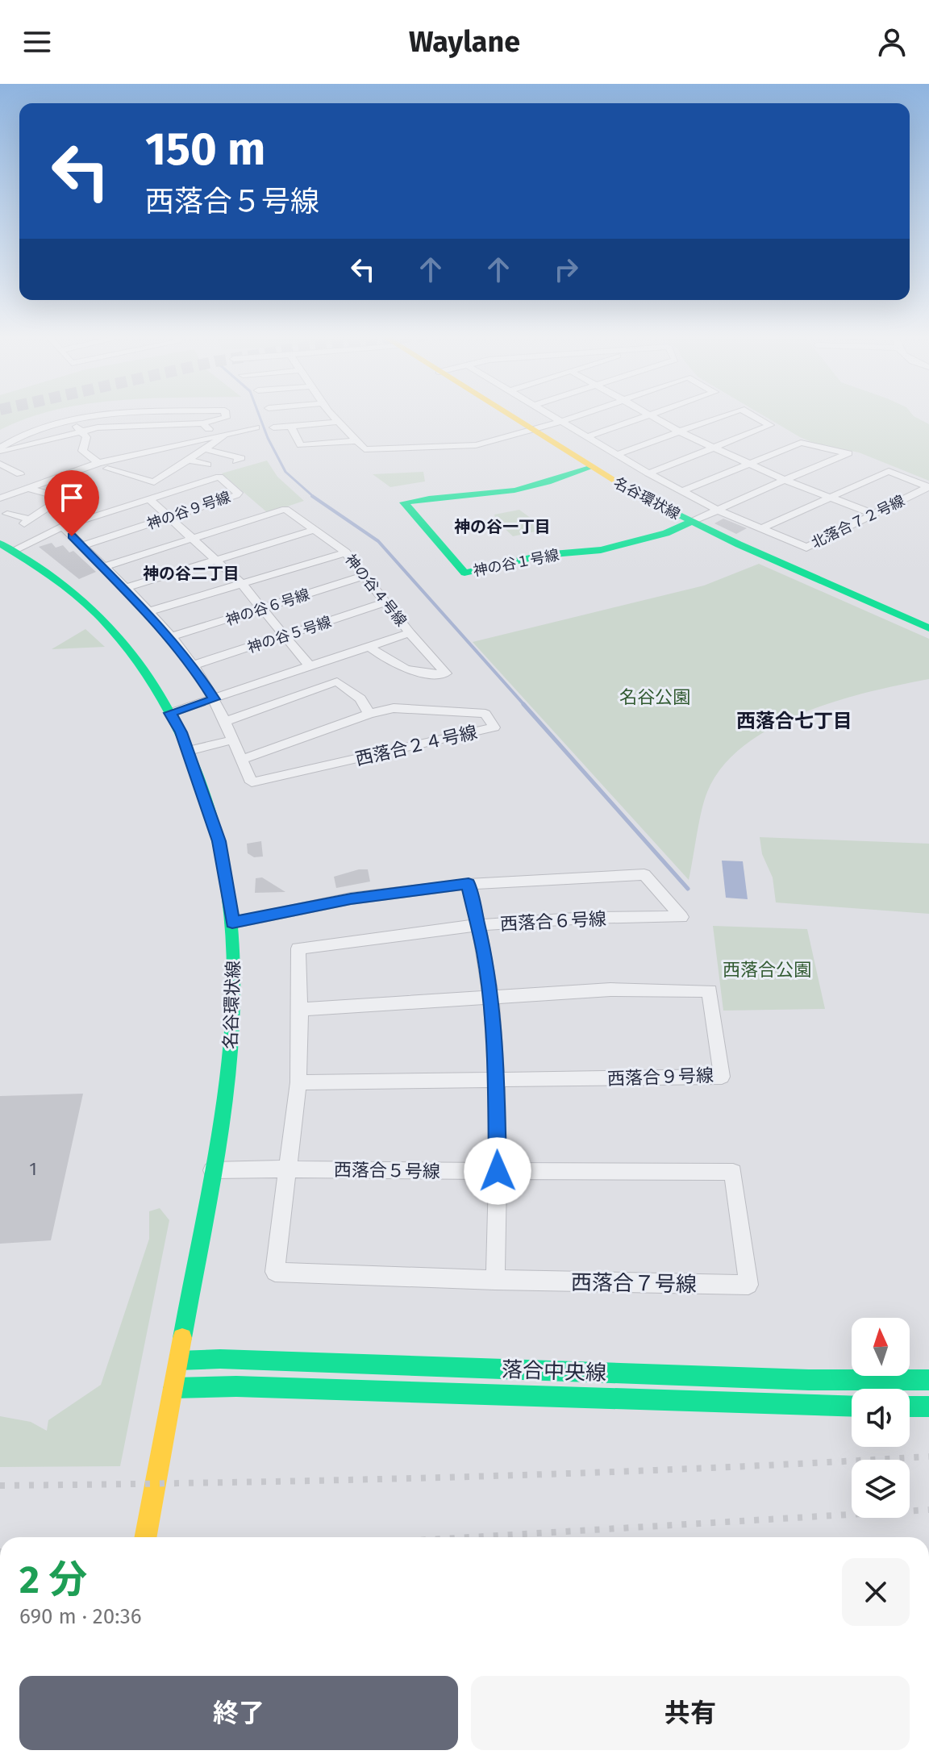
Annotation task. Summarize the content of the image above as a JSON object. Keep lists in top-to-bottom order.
{
  "streets": {
    "street": [
      "名谷環状線",
      "神の谷９号線",
      "北落合７２号線",
      "神の谷１号線",
      "神の谷４号線",
      "神の谷６号線",
      "神の谷５号線",
      "西落合２４号線",
      "西落合６号線",
      "西落合９号線",
      "西落合５号線",
      "西落合７号線",
      "落合中央線"
    ]
  },
  "crossings": [
    ["名谷環状線", "神の谷１号線"],
    ["名谷環状線", "神の谷４号線"],
    ["名谷環状線", "西落合５号線"],
    ["名谷環状線", "落合中央線"],
    ["神の谷９号線", "西落合２４号線"],
    ["神の谷４号線", "神の谷６号線"],
    ["神の谷４号線", "神の谷５号線"],
    ["神の谷４号線", "西落合２４号線"],
    ["神の谷６号線", "西落合２４号線"],
    ["神の谷５号線", "西落合２４号線"],
    ["西落合６号線", "西落合９号線"],
    ["西落合６号線", "西落合５号線"],
    ["西落合６号線", "西落合７号線"],
    ["西落合５号線", "西落合７号線"]
  ],
  "districts": ["神の谷一丁目", "神の谷二丁目", "西落合七丁目"],
  "parks": ["名谷公園", "西落合公園"],
  "house_numbers": ["1"],
  "north": "top",
  "page": {
    "header": "Waylane",
    "turn": ["150 m", "西落合５号線"],
    "heading": ["2 分", "690 m · 20:36"],
    "buttons": ["終了", "共有"]
  }
}
